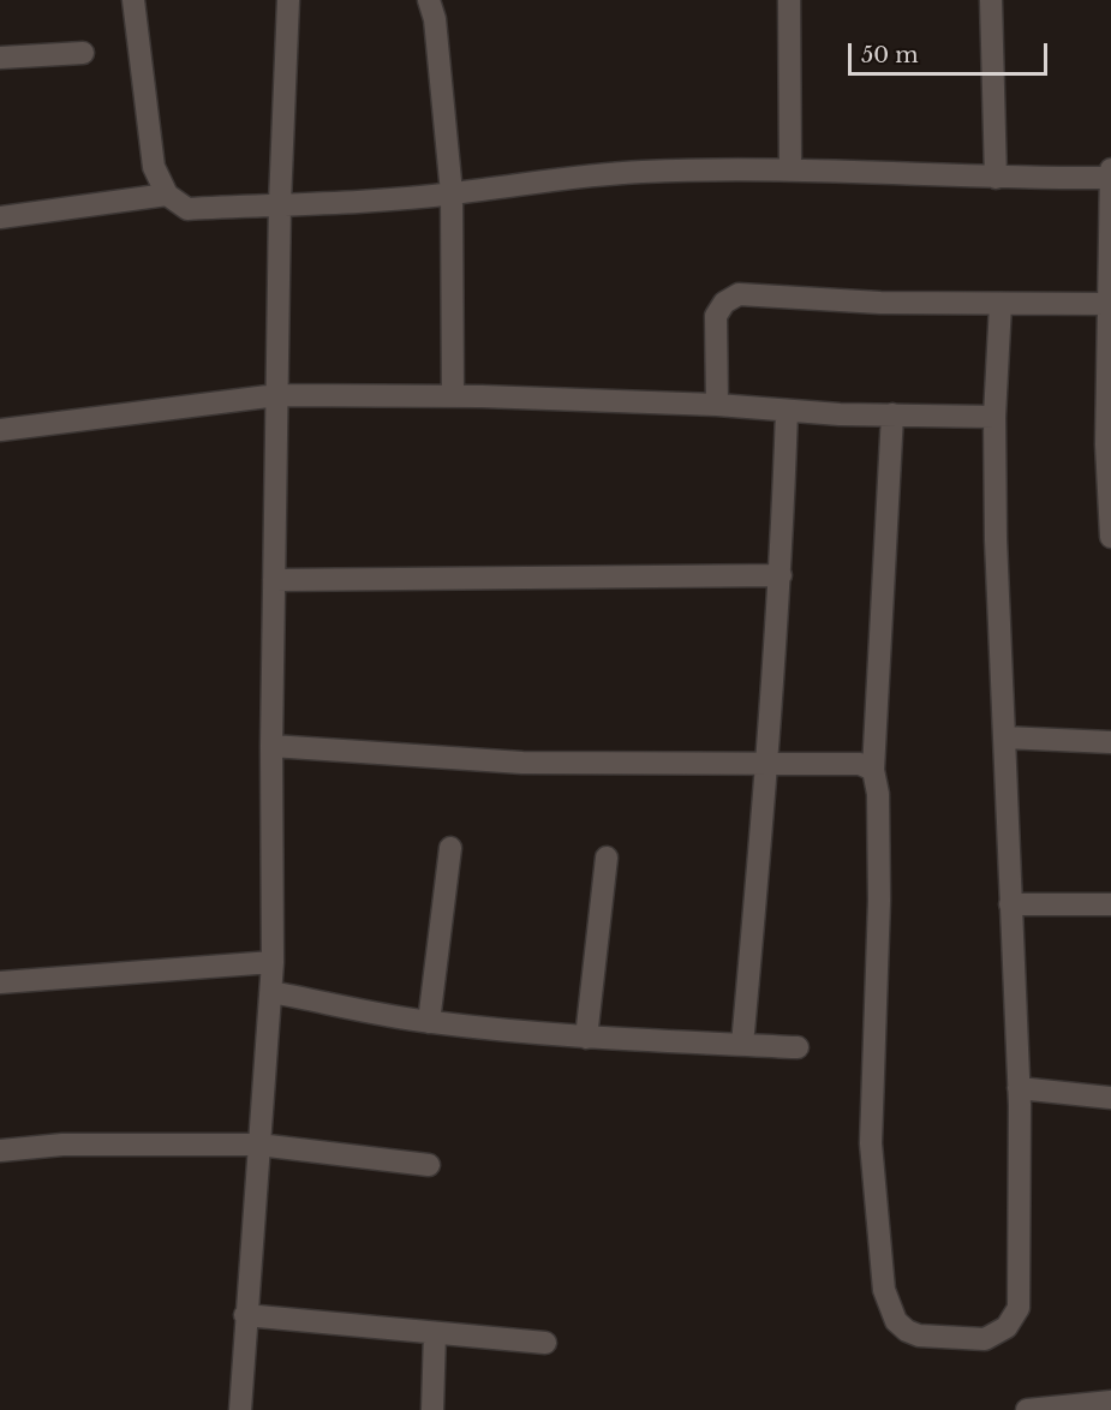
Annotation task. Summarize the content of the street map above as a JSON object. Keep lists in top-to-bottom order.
{
  "scale_bar": "50 m"
}
